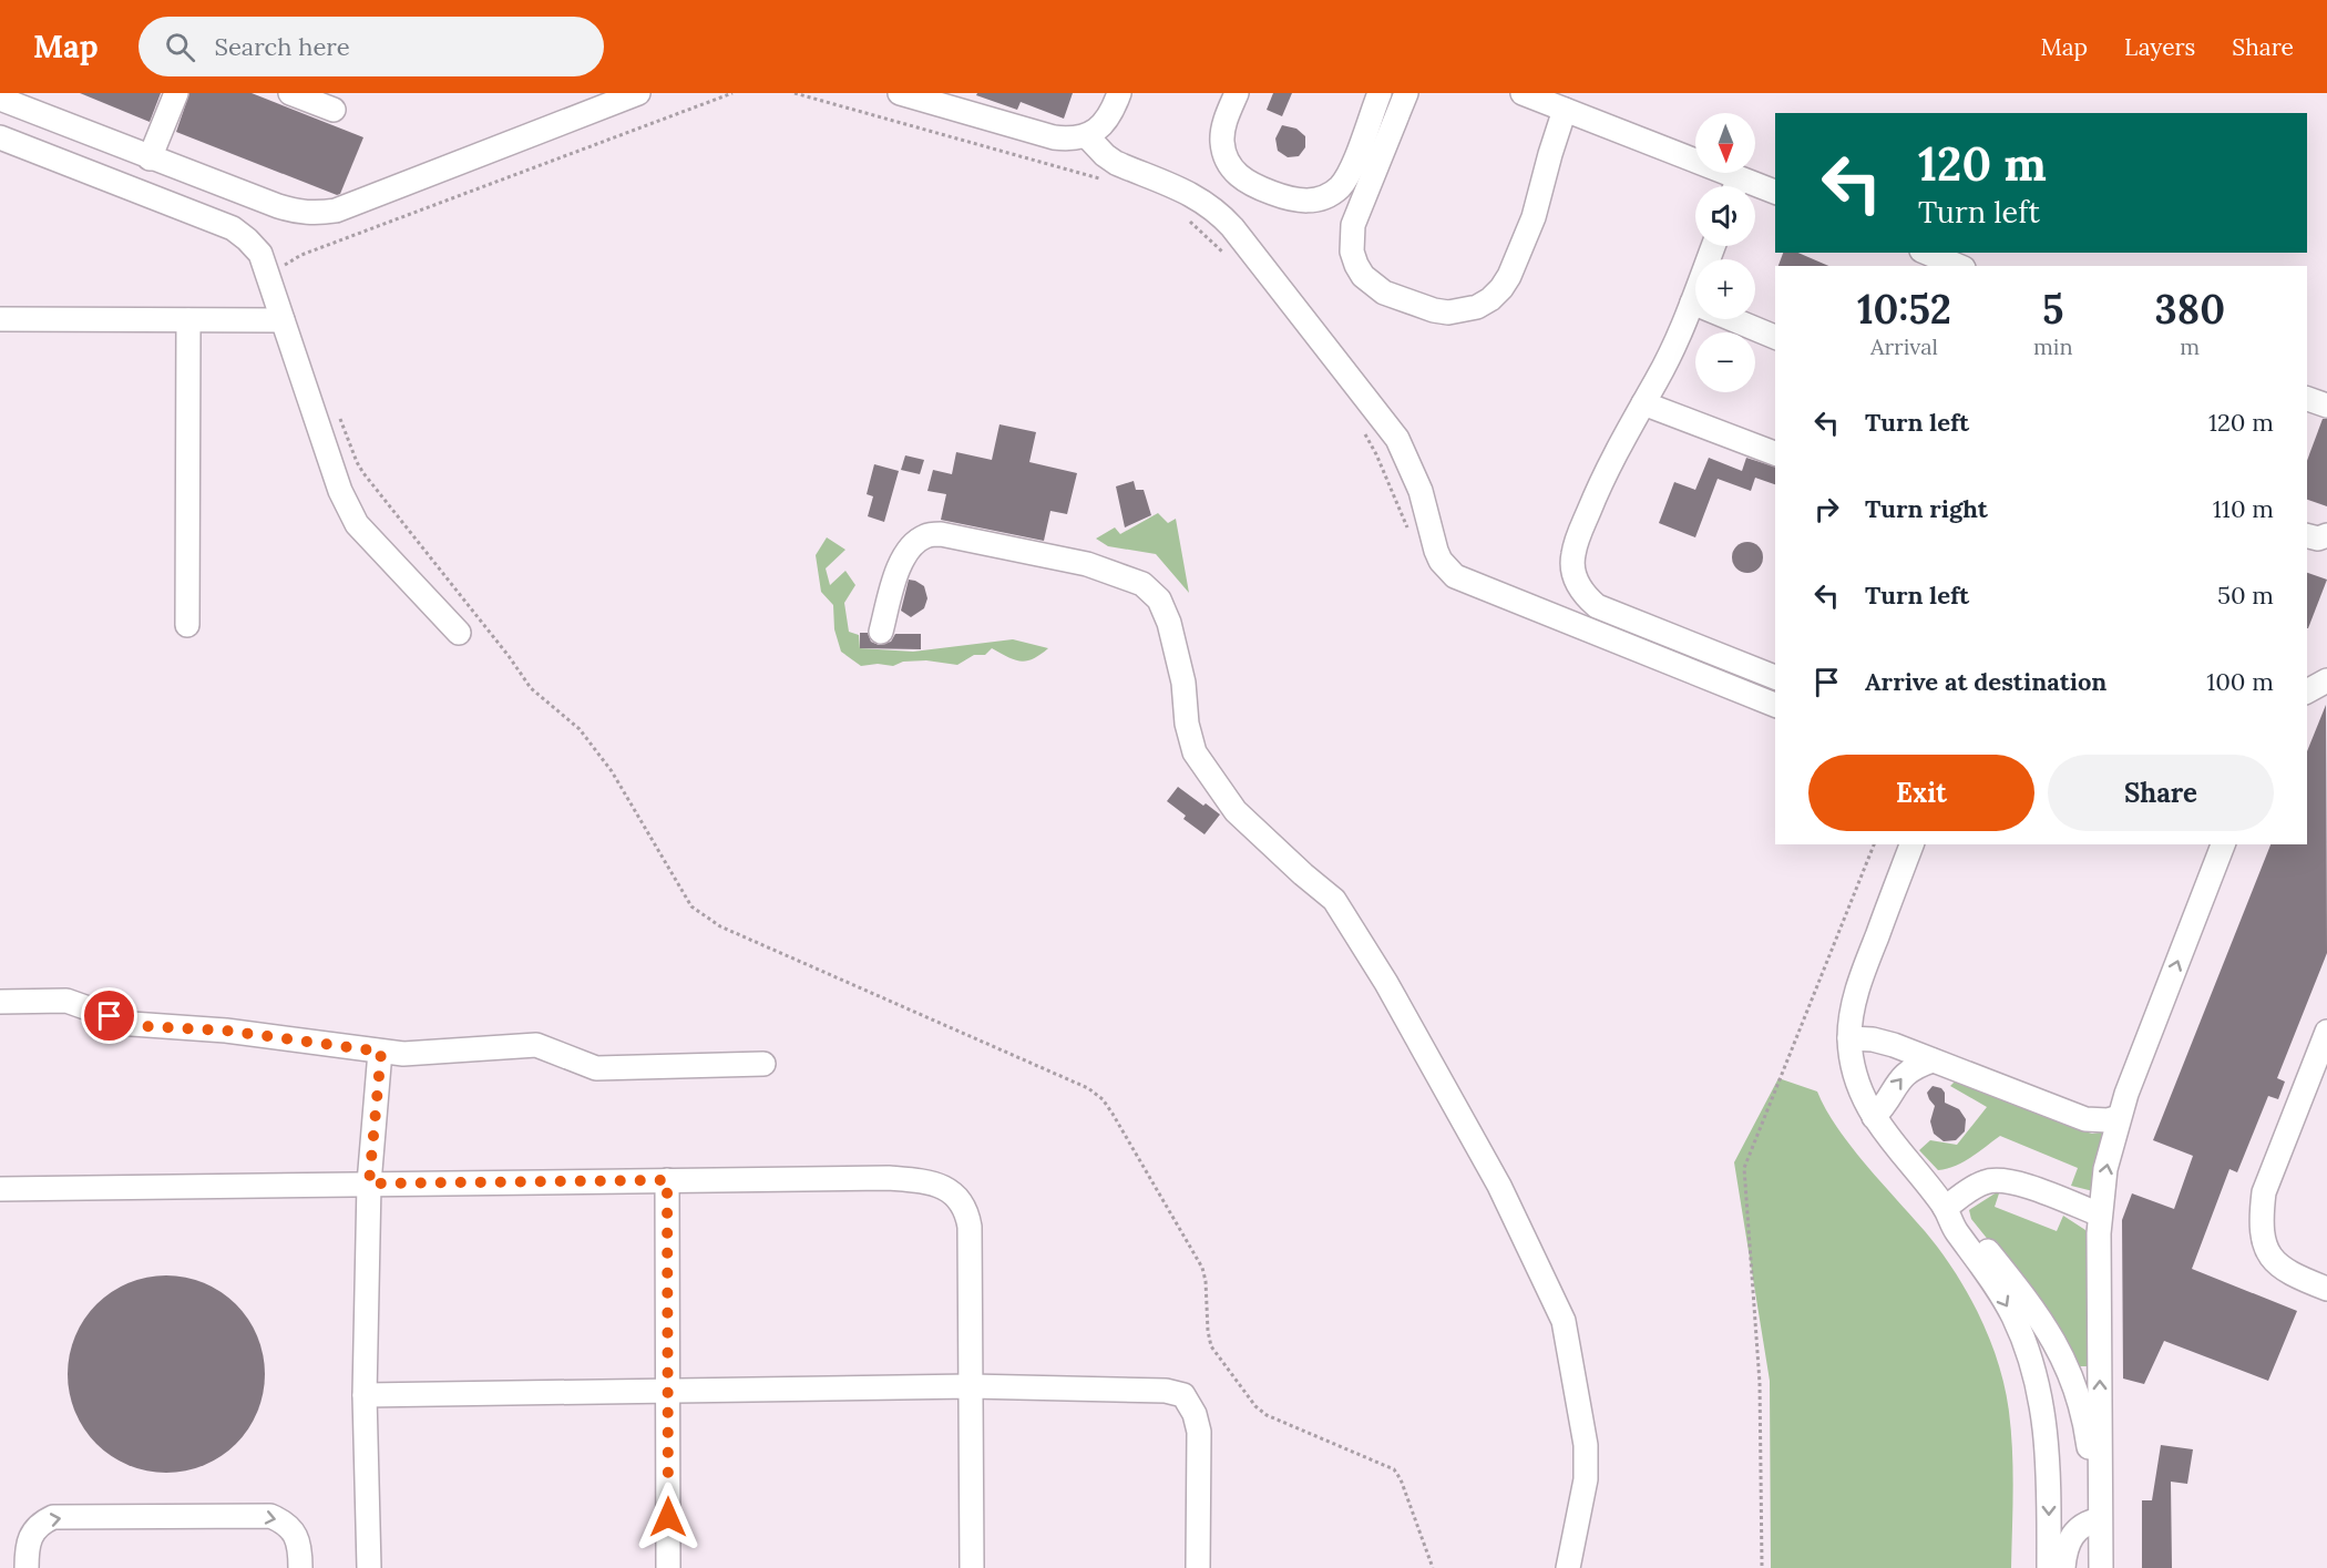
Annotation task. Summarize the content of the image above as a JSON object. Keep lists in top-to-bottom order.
{
  "north": "bottom",
  "page": {
    "header": "Map",
    "search": "Search here",
    "nav": ["Map", "Layers", "Share"],
    "map_buttons": ["+", "−"],
    "turn": ["120 m", "Turn left"],
    "eta": [
      "10:52",
      "Arrival",
      "5",
      "min",
      "380",
      "m"
    ],
    "list": [
      {
        "name": "Turn left",
        "value": "120 m"
      },
      {
        "name": "Turn right",
        "value": "110 m"
      },
      {
        "name": "Turn left",
        "value": "50 m"
      },
      {
        "name": "Arrive at destination",
        "value": "100 m"
      }
    ],
    "buttons": ["Exit", "Share"]
  }
}
